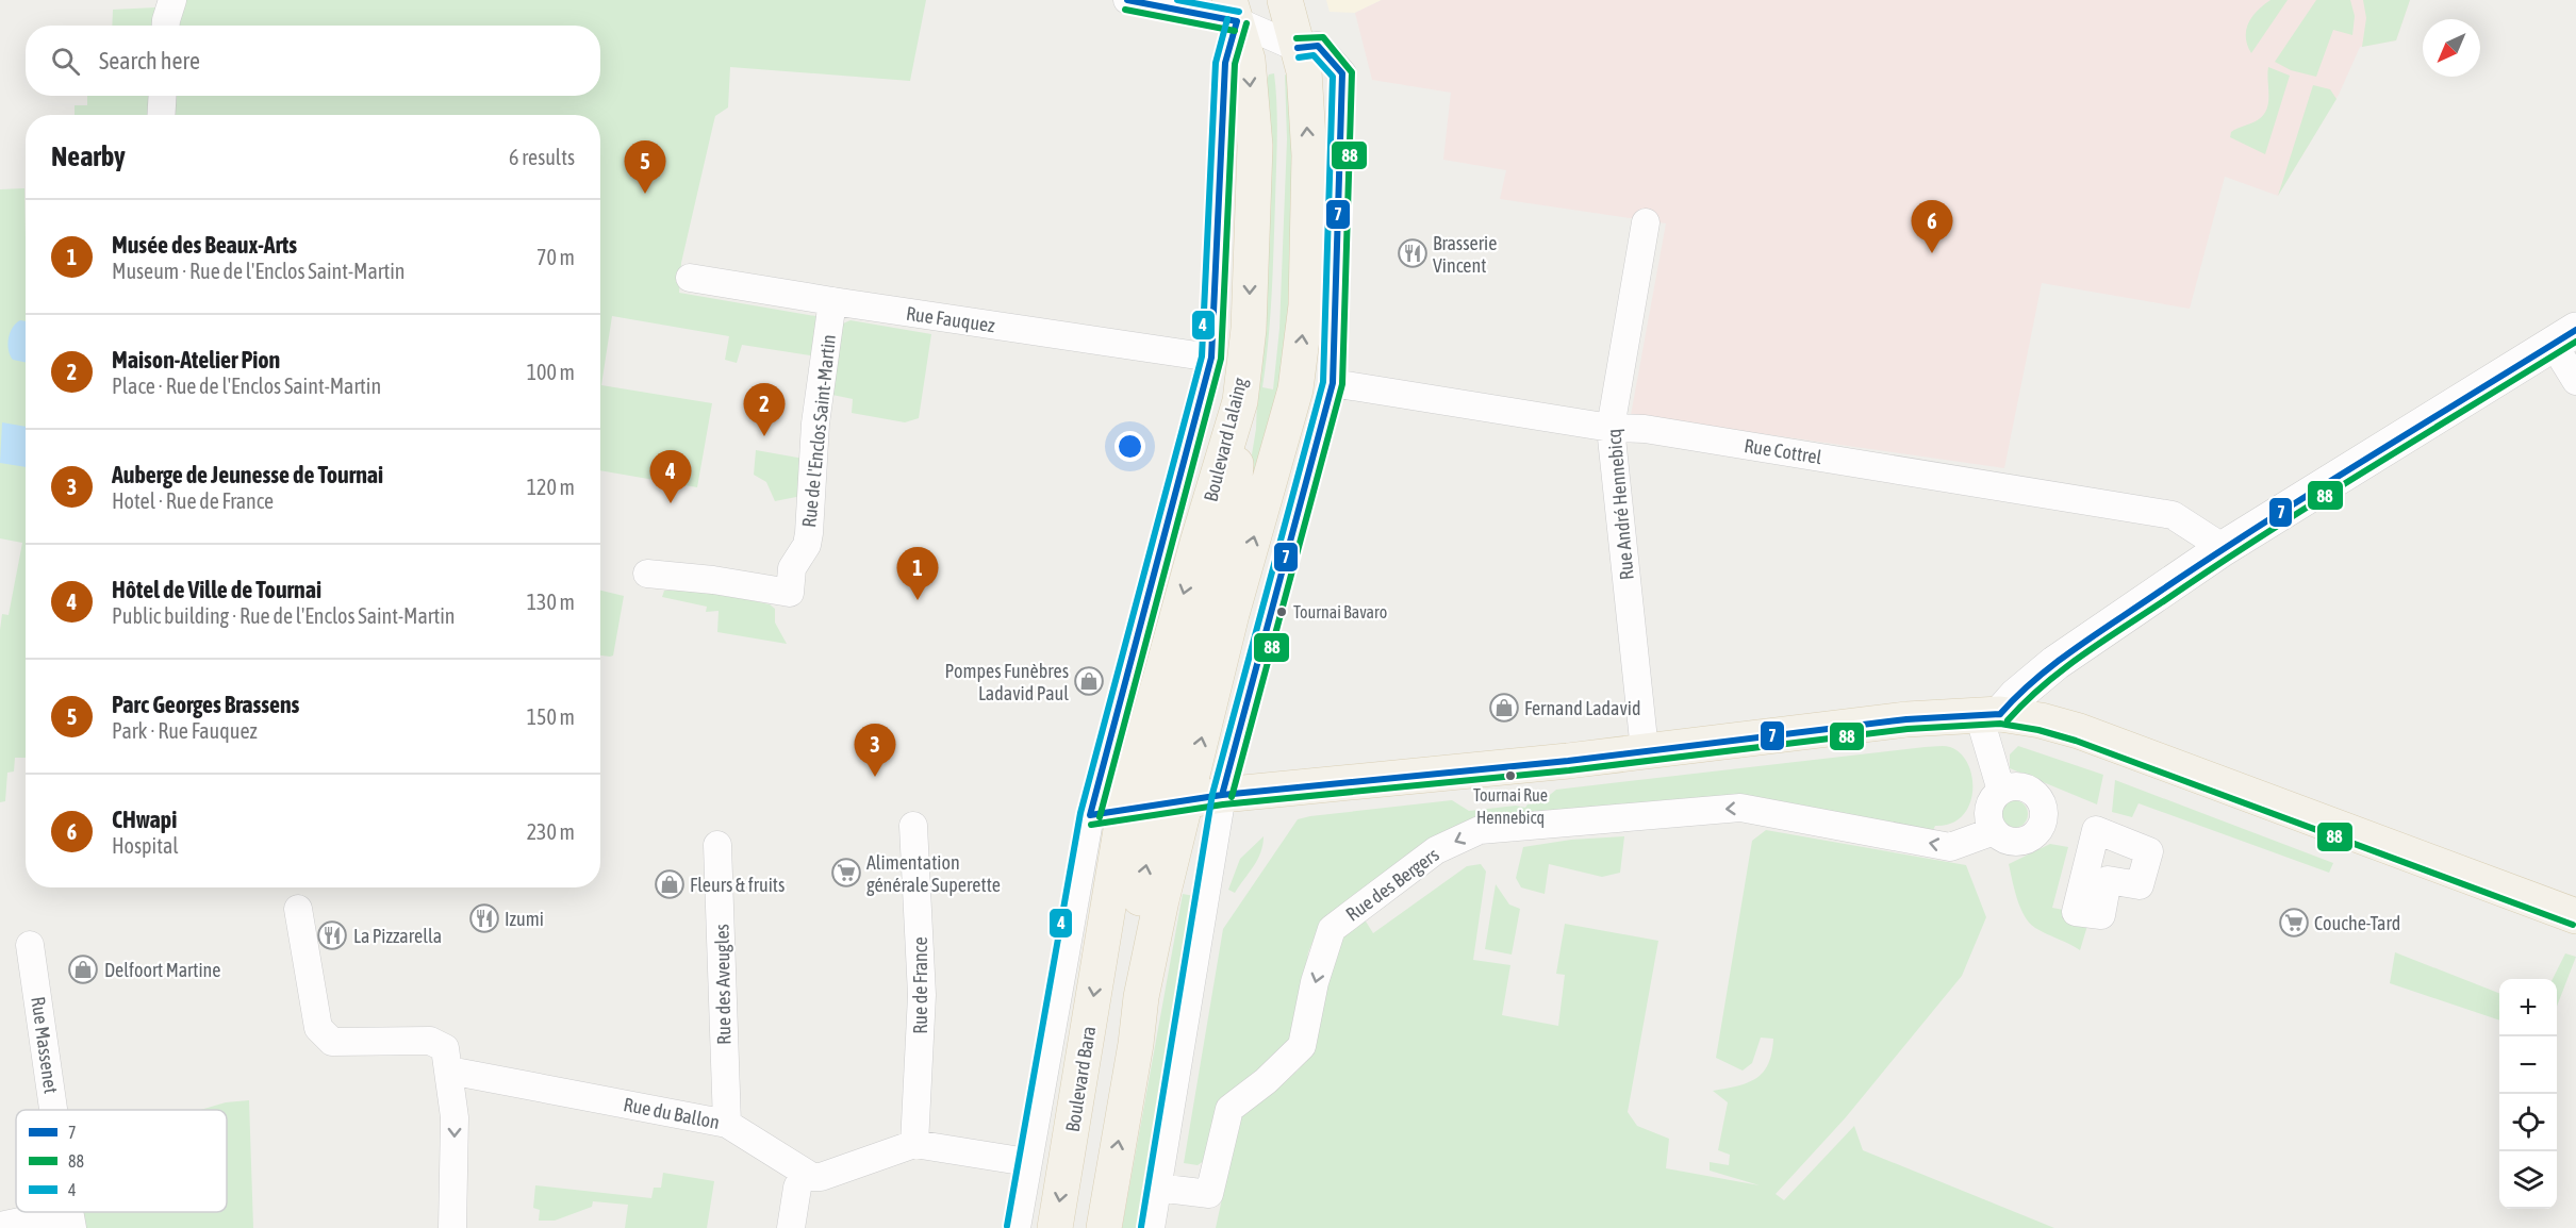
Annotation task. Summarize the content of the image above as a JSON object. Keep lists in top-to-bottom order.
{
  "streets": {
    "main road": ["Boulevard Lalaing", "Boulevard Bara"],
    "street": [
      "Rue Fauquez",
      "Rue de l'Enclos Saint-Martin",
      "Rue Cottrel",
      "Rue André Hennebicq",
      "Rue des Bergers",
      "Rue des Aveugles",
      "Rue de France",
      "Rue Massenet",
      "Rue du Ballon"
    ]
  },
  "crossings": [
    ["Rue Fauquez", "Rue de l'Enclos Saint-Martin"],
    ["Rue Fauquez", "Boulevard Lalaing"],
    ["Boulevard Lalaing", "Boulevard Bara"],
    ["Rue Cottrel", "Rue André Hennebicq"],
    ["Rue des Aveugles", "Rue du Ballon"]
  ],
  "one_way": ["Rue des Bergers"],
  "places": {
    "restaurant": ["Brasserie Vincent", "Izumi", "La Pizzarella"],
    "other": ["Tournai Bavaro", "Tournai Rue Hennebicq"],
    "shop": [
      "Pompes Funèbres Ladavid Paul",
      "Fernand Ladavid",
      "Fleurs & fruits",
      "Delfoort Martine"
    ],
    "supermarket": ["Alimentation générale Superette", "Couche-Tard"]
  },
  "lines": ["transit line 7", "transit line 4", "transit line 88"],
  "legend": ["7", "88", "4"],
  "north": "bottom left",
  "page": {
    "search": "Search here",
    "heading": ["Nearby", "6 results"],
    "pins": [
      "5",
      "6",
      "2",
      "4",
      "1",
      "3"
    ],
    "list": [
      {
        "mark": "1",
        "name": "Musée des Beaux-Arts",
        "note": "Museum · Rue de l'Enclos Saint-Martin",
        "value": "70 m"
      },
      {
        "mark": "2",
        "name": "Maison-Atelier Pion",
        "note": "Place · Rue de l'Enclos Saint-Martin",
        "value": "100 m"
      },
      {
        "mark": "3",
        "name": "Auberge de Jeunesse de Tournai",
        "note": "Hotel · Rue de France",
        "value": "120 m"
      },
      {
        "mark": "4",
        "name": "Hôtel de Ville de Tournai",
        "note": "Public building · Rue de l'Enclos Saint-Martin",
        "value": "130 m"
      },
      {
        "mark": "5",
        "name": "Parc Georges Brassens",
        "note": "Park · Rue Fauquez",
        "value": "150 m"
      },
      {
        "mark": "6",
        "name": "CHwapi",
        "note": "Hospital",
        "value": "230 m"
      }
    ],
    "map_buttons": ["+", "−"]
  }
}
